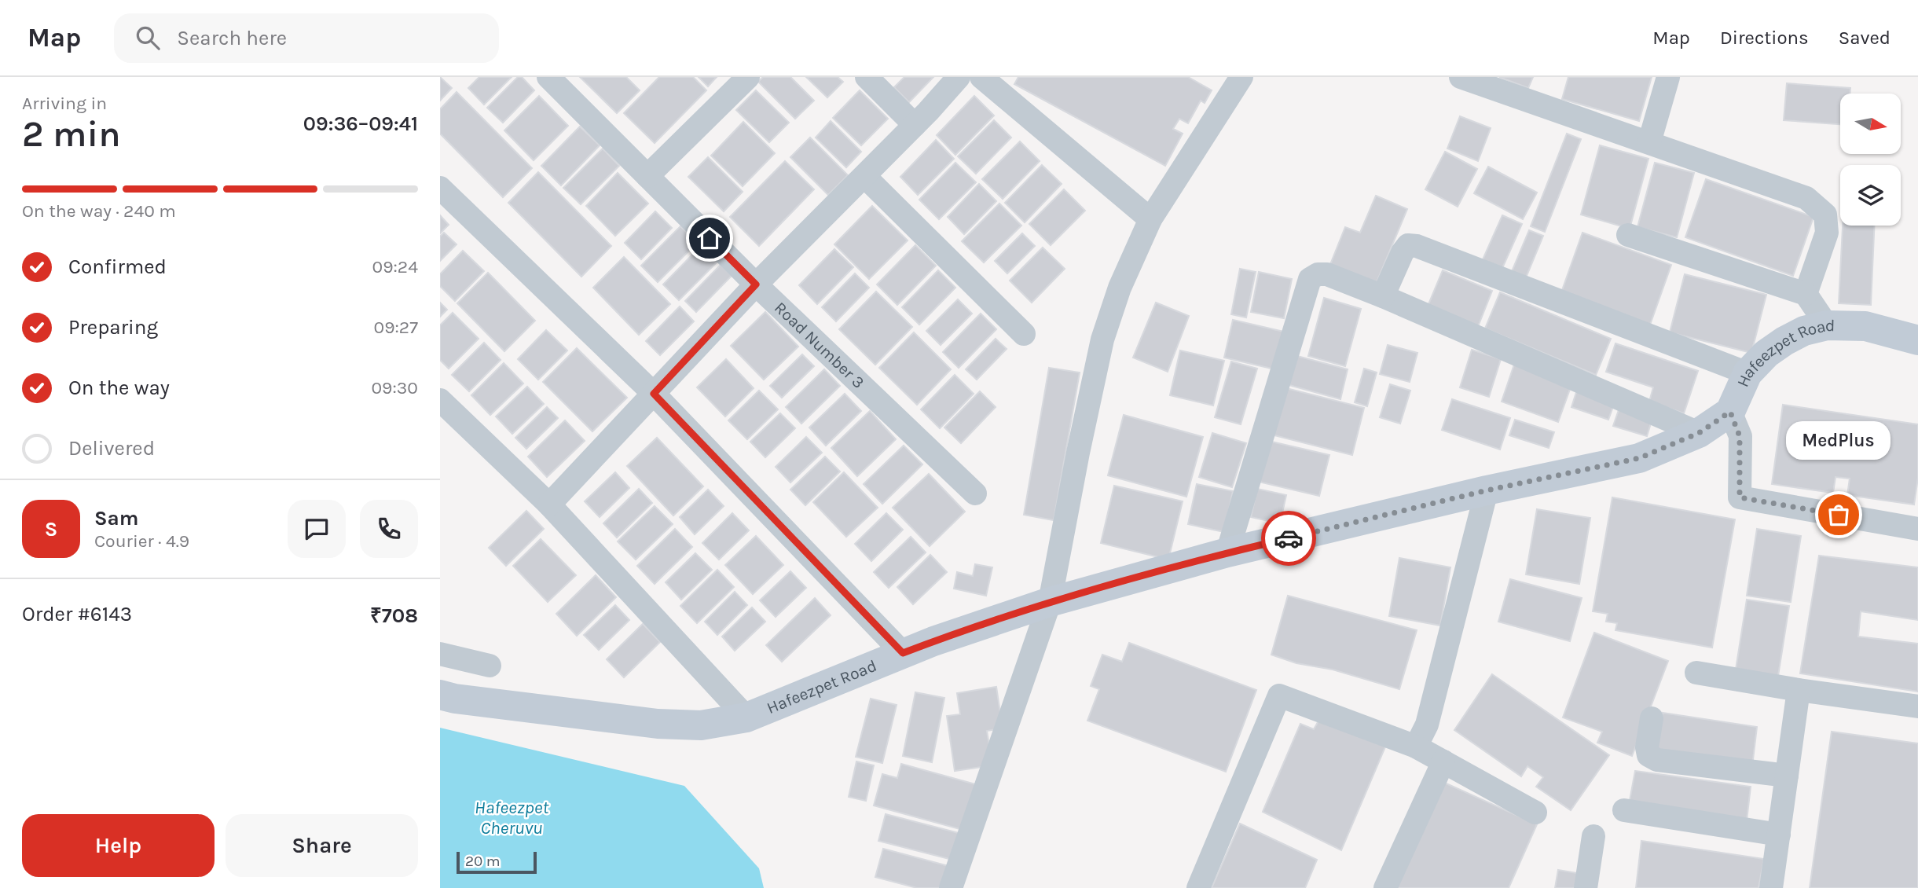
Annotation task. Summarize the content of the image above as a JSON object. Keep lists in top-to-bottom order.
{
  "streets": {
    "street": ["Road Number 3", "Hafeezpet Road"]
  },
  "water": ["Hafeezpet Cheruvu"],
  "places": ["MedPlus"],
  "scale_bar": "20 m",
  "north": "right",
  "page": {
    "header": "Map",
    "search": "Search here",
    "nav": ["Map", "Directions", "Saved"],
    "heading": ["2 min", "Arriving in", "09:36–09:41"],
    "panel": [
      "Sam",
      "Courier · 4.9",
      "Order #6143",
      "₹708"
    ],
    "bar": "On the way · 240 m",
    "list": [
      ["Confirmed", "09:24"],
      ["Preparing", "09:27"],
      ["On the way", "09:30"],
      "Delivered"
    ],
    "bubble": "MedPlus",
    "round": "S",
    "buttons": ["Help", "Share"],
    "scale": "20 m"
  }
}
